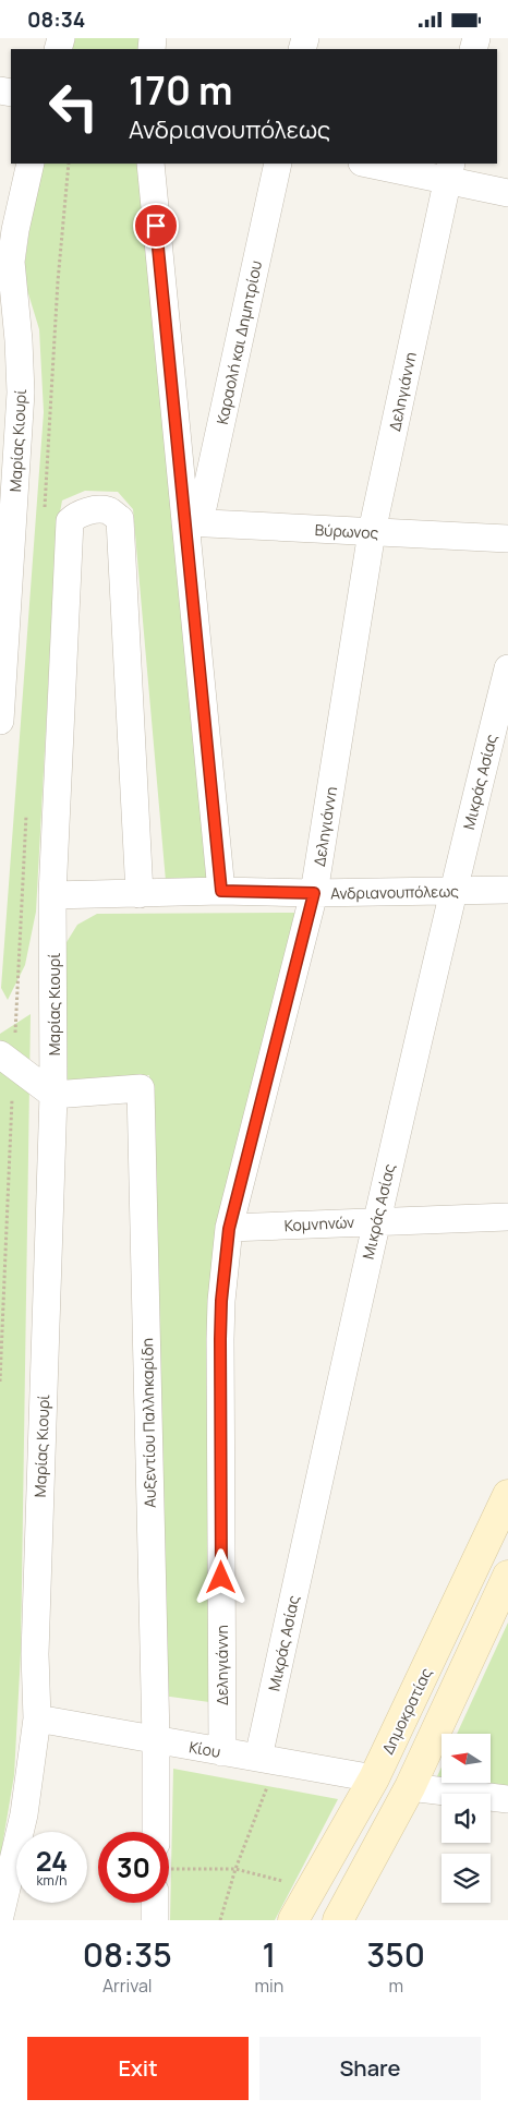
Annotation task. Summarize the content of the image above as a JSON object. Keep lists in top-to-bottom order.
{
  "streets": {
    "main road": ["Δημοκρατίας"],
    "street": [
      "Καραολή και Δημητρίου",
      "Δεληγιάννη",
      "Μαρίας Κιουρί",
      "Βύρωνος",
      "Μικράς Ασίας",
      "Ανδριανουπόλεως",
      "Κομνηνών",
      "Αυξεντίου Παλληκαρίδη",
      "Κίου"
    ]
  },
  "crossings": [
    ["Καραολή και Δημητρίου", "Βύρωνος"],
    ["Δεληγιάννη", "Βύρωνος"],
    ["Δεληγιάννη", "Ανδριανουπόλεως"],
    ["Δεληγιάννη", "Κομνηνών"],
    ["Δεληγιάννη", "Κίου"],
    ["Μαρίας Κιουρί", "Ανδριανουπόλεως"],
    ["Μαρίας Κιουρί", "Αυξεντίου Παλληκαρίδη"],
    ["Μαρίας Κιουρί", "Κίου"],
    ["Μικράς Ασίας", "Ανδριανουπόλεως"],
    ["Μικράς Ασίας", "Κομνηνών"],
    ["Μικράς Ασίας", "Κίου"],
    ["Αυξεντίου Παλληκαρίδη", "Κίου"],
    ["Δημοκρατίας", "Κίου"]
  ],
  "north": "left",
  "page": {
    "status": "08:34",
    "turn": ["170 m", "Ανδριανουπόλεως"],
    "speed": "24 km/h",
    "limit": "30",
    "eta": [
      "08:35",
      "Arrival",
      "1",
      "min",
      "350",
      "m"
    ],
    "buttons": ["Exit", "Share"]
  }
}
